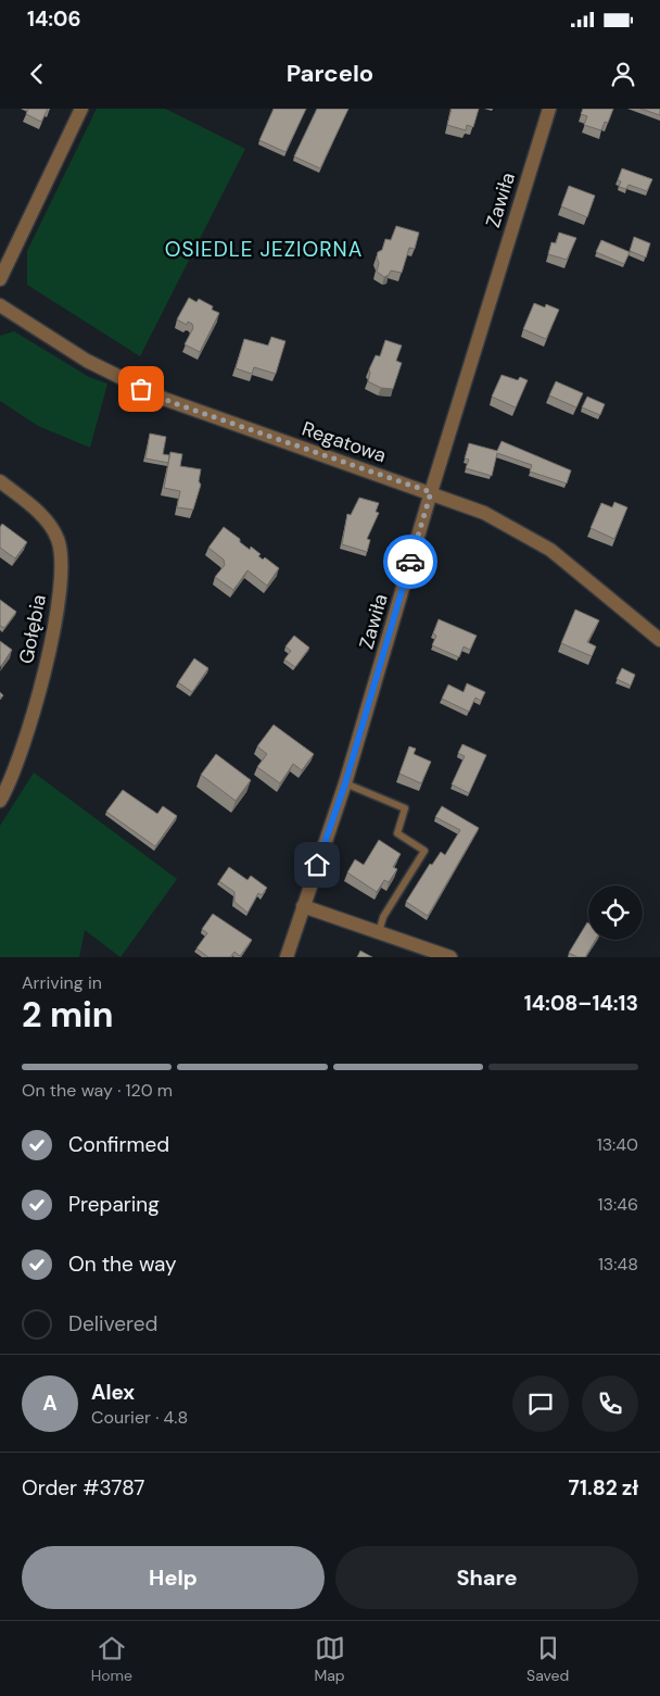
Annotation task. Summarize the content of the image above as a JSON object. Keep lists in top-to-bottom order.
{
  "streets": {
    "street": ["Zawiła", "Regatowa", "Gołębia"]
  },
  "crossings": [
    ["Zawiła", "Regatowa"]
  ],
  "districts": ["OSIEDLE JEZIORNA"],
  "page": {
    "status": "14:06",
    "header": "Parcelo",
    "heading": ["2 min", "Arriving in", "14:08–14:13"],
    "panel": [
      "Alex",
      "Courier · 4.8",
      "Order #3787",
      "71.82 zł"
    ],
    "bar": "On the way · 120 m",
    "list": [
      ["Confirmed", "13:40"],
      ["Preparing", "13:46"],
      ["On the way", "13:48"],
      "Delivered"
    ],
    "round": "A",
    "buttons": ["Help", "Share"],
    "tabs": ["Home", "Map", "Saved"]
  }
}
